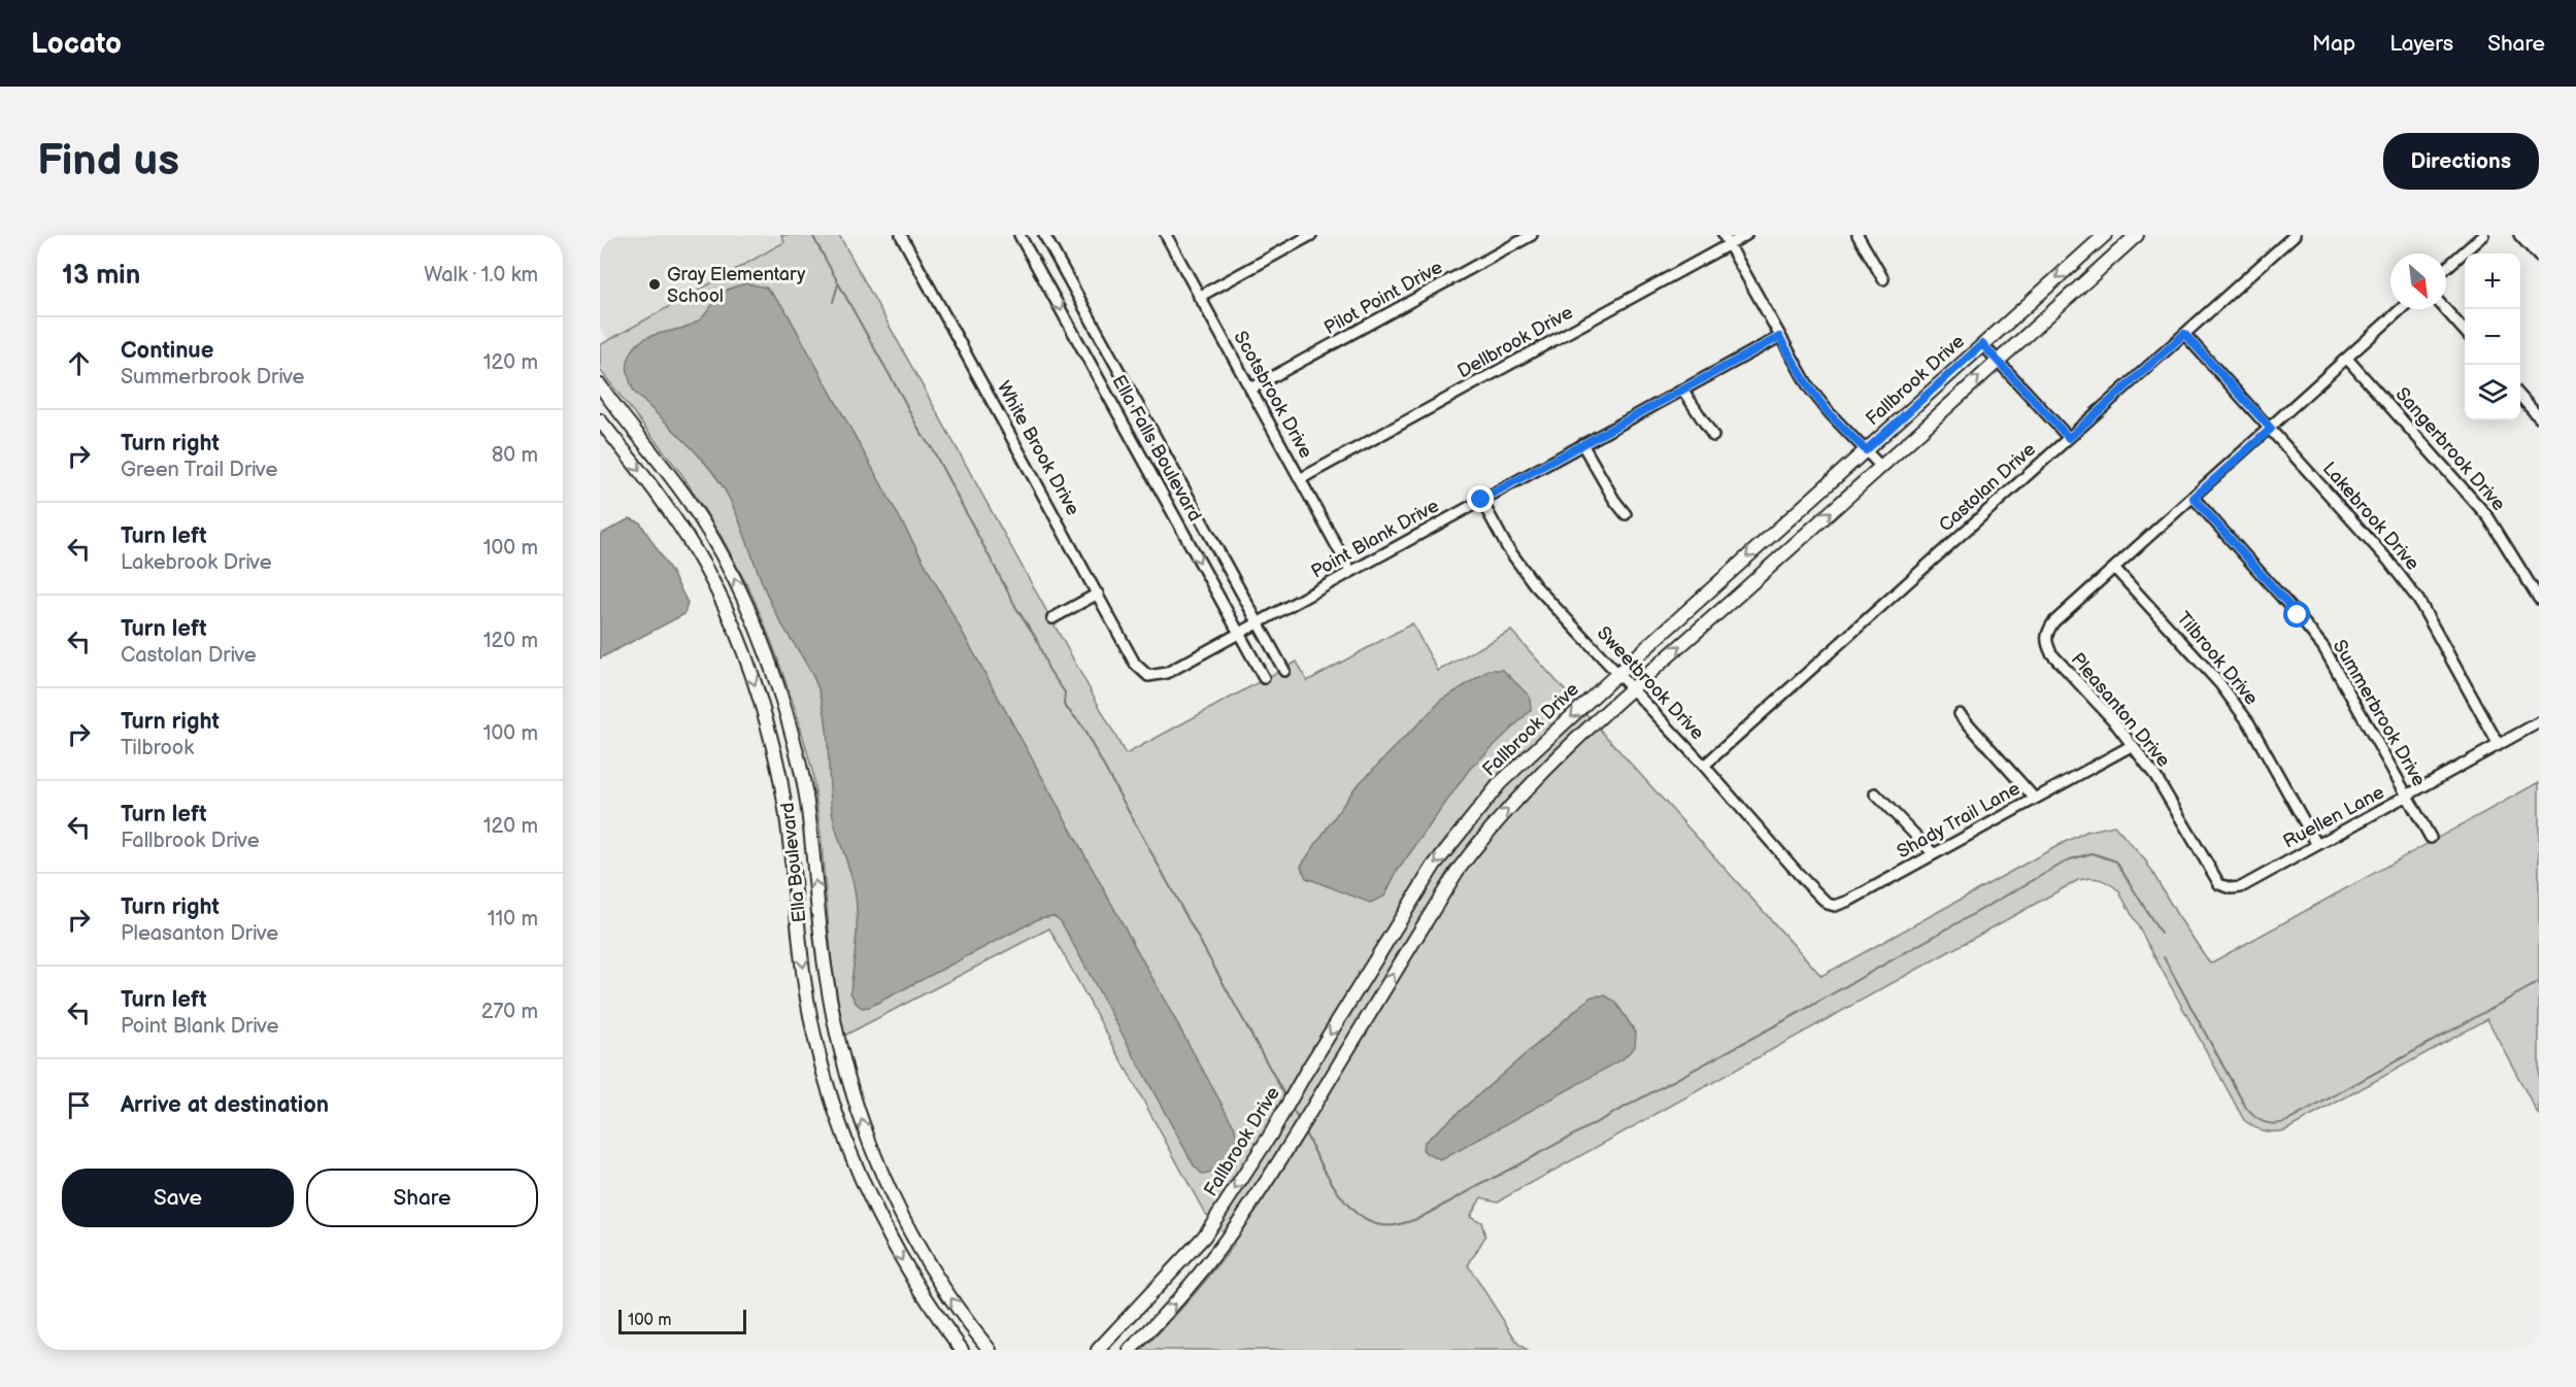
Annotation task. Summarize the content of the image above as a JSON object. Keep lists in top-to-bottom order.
{
  "streets": {
    "main road": ["Fallbrook Drive", "Ella Boulevard"],
    "street": [
      "Pilot Point Drive",
      "Dellbrook Drive",
      "Scotsbrook Drive",
      "White Brook Drive",
      "Ella Falls Boulevard",
      "Sangerbrook Drive",
      "Castolan Drive",
      "Lakebrook Drive",
      "Point Blank Drive",
      "Tilbrook Drive",
      "Sweetbrook Drive",
      "Pleasanton Drive",
      "Summerbrook Drive",
      "Ruellen Lane",
      "Shady Trail Lane"
    ]
  },
  "crossings": [
    ["Pilot Point Drive", "Scotsbrook Drive"],
    ["Dellbrook Drive", "Scotsbrook Drive"],
    ["Fallbrook Drive", "Sweetbrook Drive"],
    ["Scotsbrook Drive", "Point Blank Drive"],
    ["White Brook Drive", "Point Blank Drive"],
    ["Ella Falls Boulevard", "Point Blank Drive"],
    ["Castolan Drive", "Lakebrook Drive"],
    ["Castolan Drive", "Sweetbrook Drive"],
    ["Lakebrook Drive", "Ruellen Lane"],
    ["Point Blank Drive", "Sweetbrook Drive"],
    ["Tilbrook Drive", "Pleasanton Drive"],
    ["Tilbrook Drive", "Ruellen Lane"],
    ["Sweetbrook Drive", "Shady Trail Lane"],
    ["Pleasanton Drive", "Ruellen Lane"],
    ["Pleasanton Drive", "Shady Trail Lane"],
    ["Summerbrook Drive", "Ruellen Lane"]
  ],
  "places": ["Gray Elementary School"],
  "scale_bar": "100 m",
  "north": "bottom right",
  "page": {
    "header": "Locato",
    "nav": ["Map", "Layers", "Share"],
    "buttons": [
      "Directions",
      ["Save", "Share"]
    ],
    "title": "Find us",
    "heading": ["13 min", "Walk · 1.0 km"],
    "map_buttons": ["+", "−"],
    "list": [
      ["Continue", "Summerbrook Drive", "120 m"],
      ["Turn right", "Green Trail Drive", "80 m"],
      ["Turn left", "Lakebrook Drive", "100 m"],
      ["Turn left", "Castolan Drive", "120 m"],
      ["Turn right", "Tilbrook", "100 m"],
      ["Turn left", "Fallbrook Drive", "120 m"],
      ["Turn right", "Pleasanton Drive", "110 m"],
      ["Turn left", "Point Blank Drive", "270 m"],
      "Arrive at destination"
    ],
    "scale": "100 m"
  }
}
